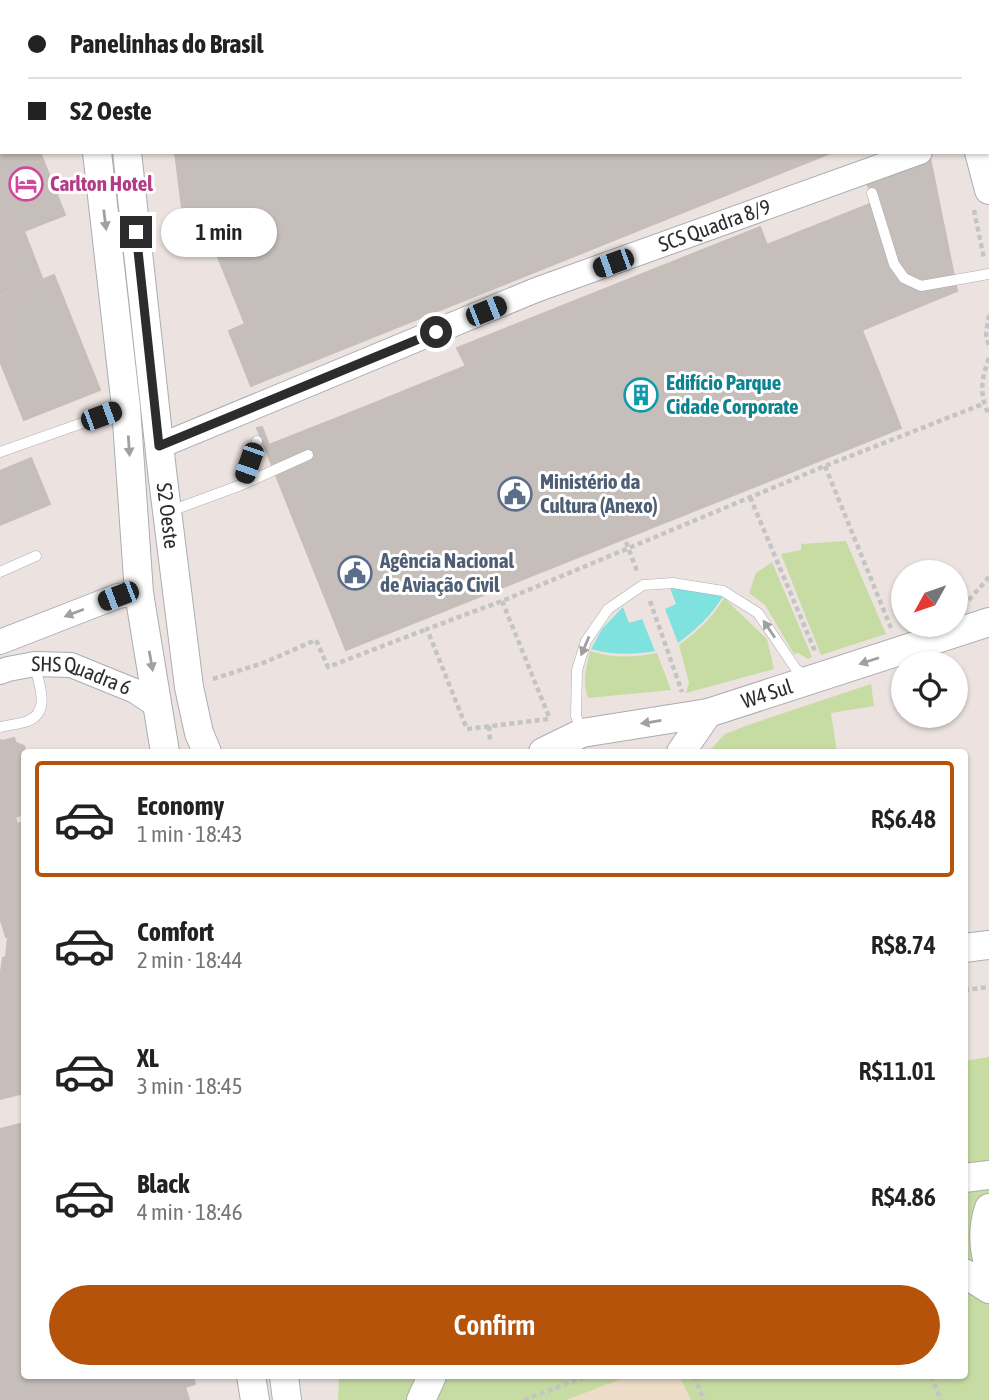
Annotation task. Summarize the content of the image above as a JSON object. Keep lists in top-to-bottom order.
{
  "streets": {
    "main road": ["S2 Oeste", "W4 Sul"],
    "street": ["SCS Quadra 8/9", "SHS Quadra 6"]
  },
  "crossings": [
    ["SCS Quadra 8/9", "S2 Oeste"],
    ["S2 Oeste", "SHS Quadra 6"]
  ],
  "one_way": ["W4 Sul"],
  "places": {
    "hotel": ["Carlton Hotel"],
    "building": ["Edifício Parque Cidade Corporate"],
    "public building": ["Ministério da Cultura (Anexo)", "Agência Nacional de Aviação Civil"]
  },
  "north": "bottom left",
  "page": {
    "banner": ["Panelinhas do Brasil", "S2 Oeste"],
    "bubble": "1 min",
    "list": [
      {
        "name": "Economy",
        "note": "1 min · 18:43",
        "value": "R$6.48"
      },
      {
        "name": "Comfort",
        "note": "2 min · 18:44",
        "value": "R$8.74"
      },
      {
        "name": "XL",
        "note": "3 min · 18:45",
        "value": "R$11.01"
      },
      {
        "name": "Black",
        "note": "4 min · 18:46",
        "value": "R$4.86"
      }
    ],
    "buttons": "Confirm"
  }
}
